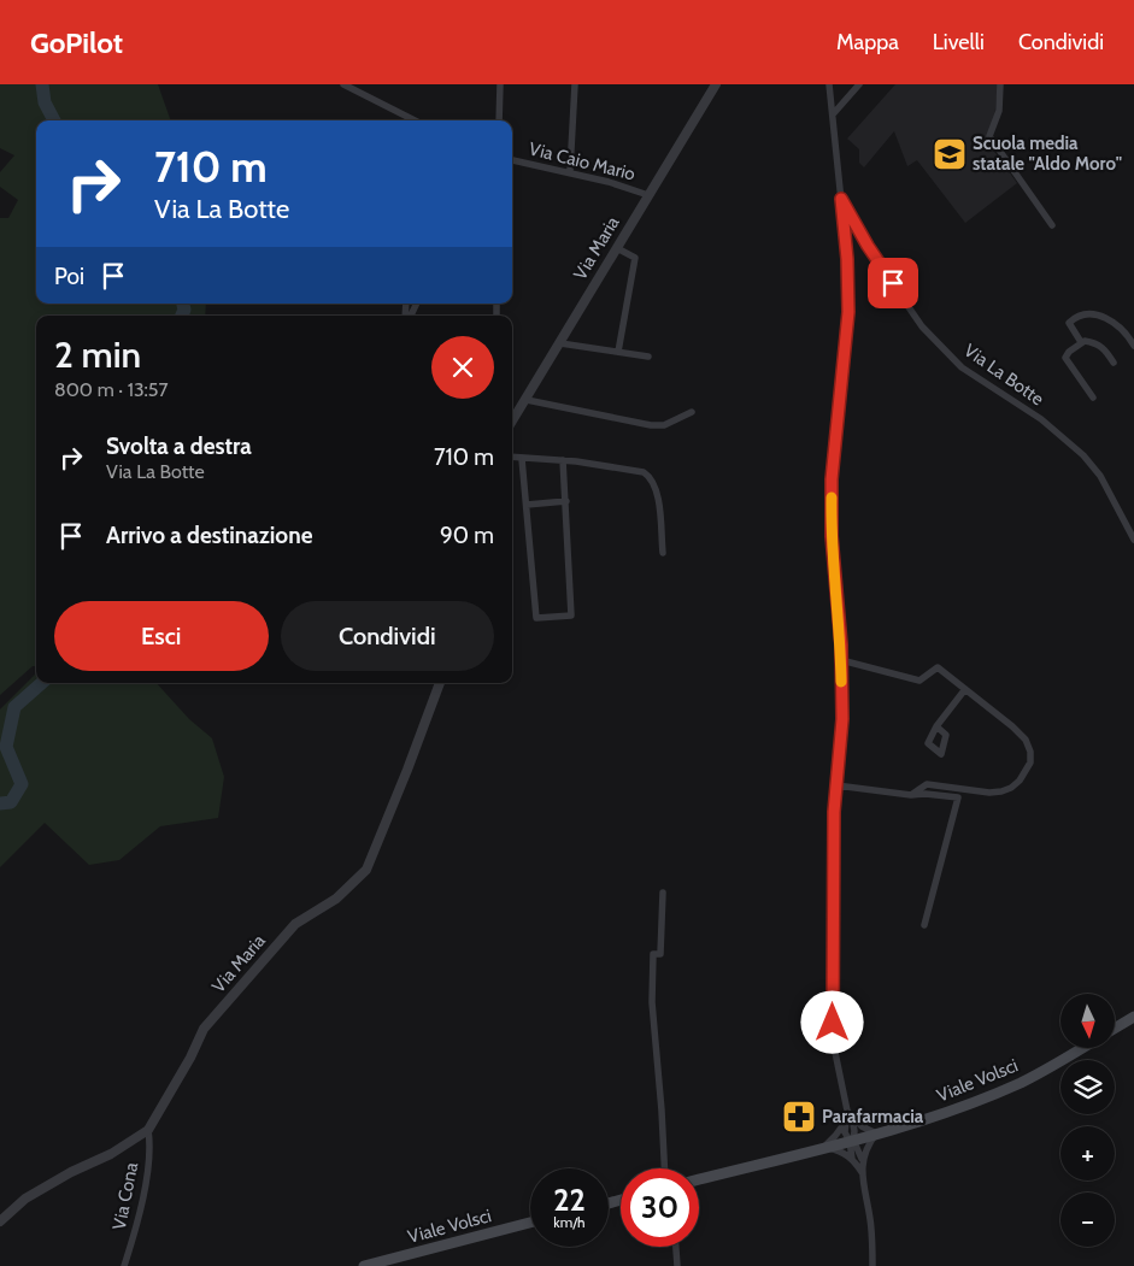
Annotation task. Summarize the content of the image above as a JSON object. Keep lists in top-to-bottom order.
{
  "streets": {
    "main road": ["Viale Volsci"],
    "street": [
      "Via Caio Mario",
      "Via Maria",
      "Via La Botte",
      "Via Cona"
    ]
  },
  "crossings": [
    ["Via Caio Mario", "Via Maria"],
    ["Via Maria", "Via Cona"]
  ],
  "places": {
    "school or university": ["Scuola media statale \"Aldo Moro\""],
    "pharmacy": ["Parafarmacia"]
  },
  "north": "bottom",
  "page": {
    "header": "GoPilot",
    "nav": ["Mappa", "Livelli", "Condividi"],
    "turn": ["710 m", "Via La Botte"],
    "then": "Poi",
    "heading": ["2 min", "800 m · 13:57"],
    "list": [
      {
        "name": "Svolta a destra",
        "note": "Via La Botte",
        "value": "710 m"
      },
      {
        "name": "Arrivo a destinazione",
        "value": "90 m"
      }
    ],
    "buttons": ["Esci", "Condividi"],
    "map_buttons": ["+", "−"],
    "speed": "22 km/h",
    "limit": "30"
  }
}
